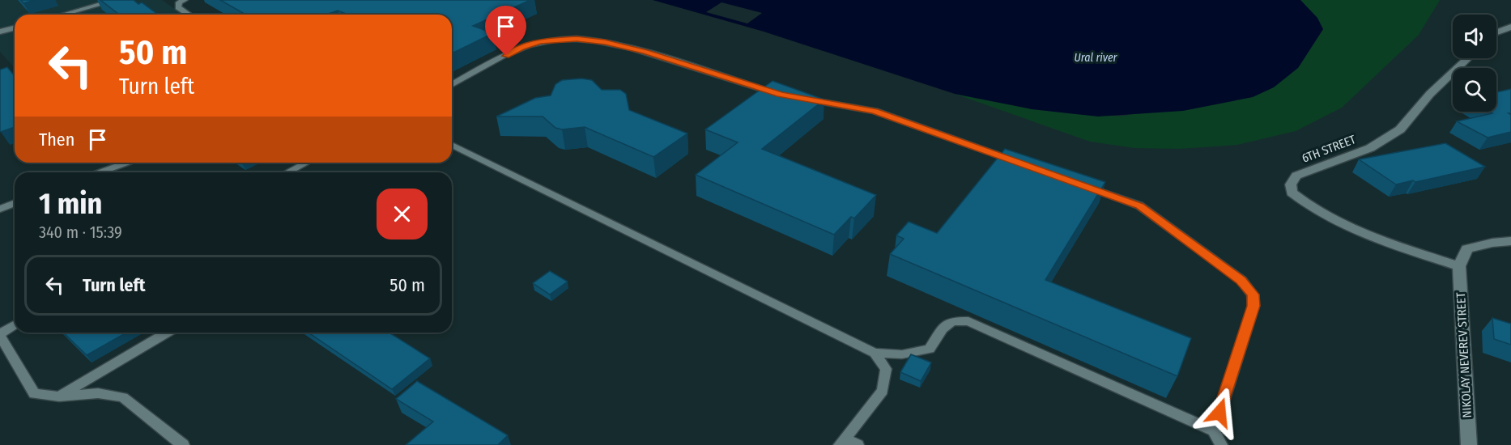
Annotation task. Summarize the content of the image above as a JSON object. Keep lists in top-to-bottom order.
{
  "streets": {
    "street": ["6TH STREET", "NIKOLAY NEVEREV STREET"]
  },
  "crossings": [
    ["6TH STREET", "NIKOLAY NEVEREV STREET"]
  ],
  "water": ["Ural river"],
  "page": {
    "turn": ["50 m", "Turn left"],
    "then": "Then",
    "heading": ["1 min", "340 m · 15:39"],
    "list": [
      {
        "name": "Turn left",
        "value": "50 m"
      }
    ]
  }
}
